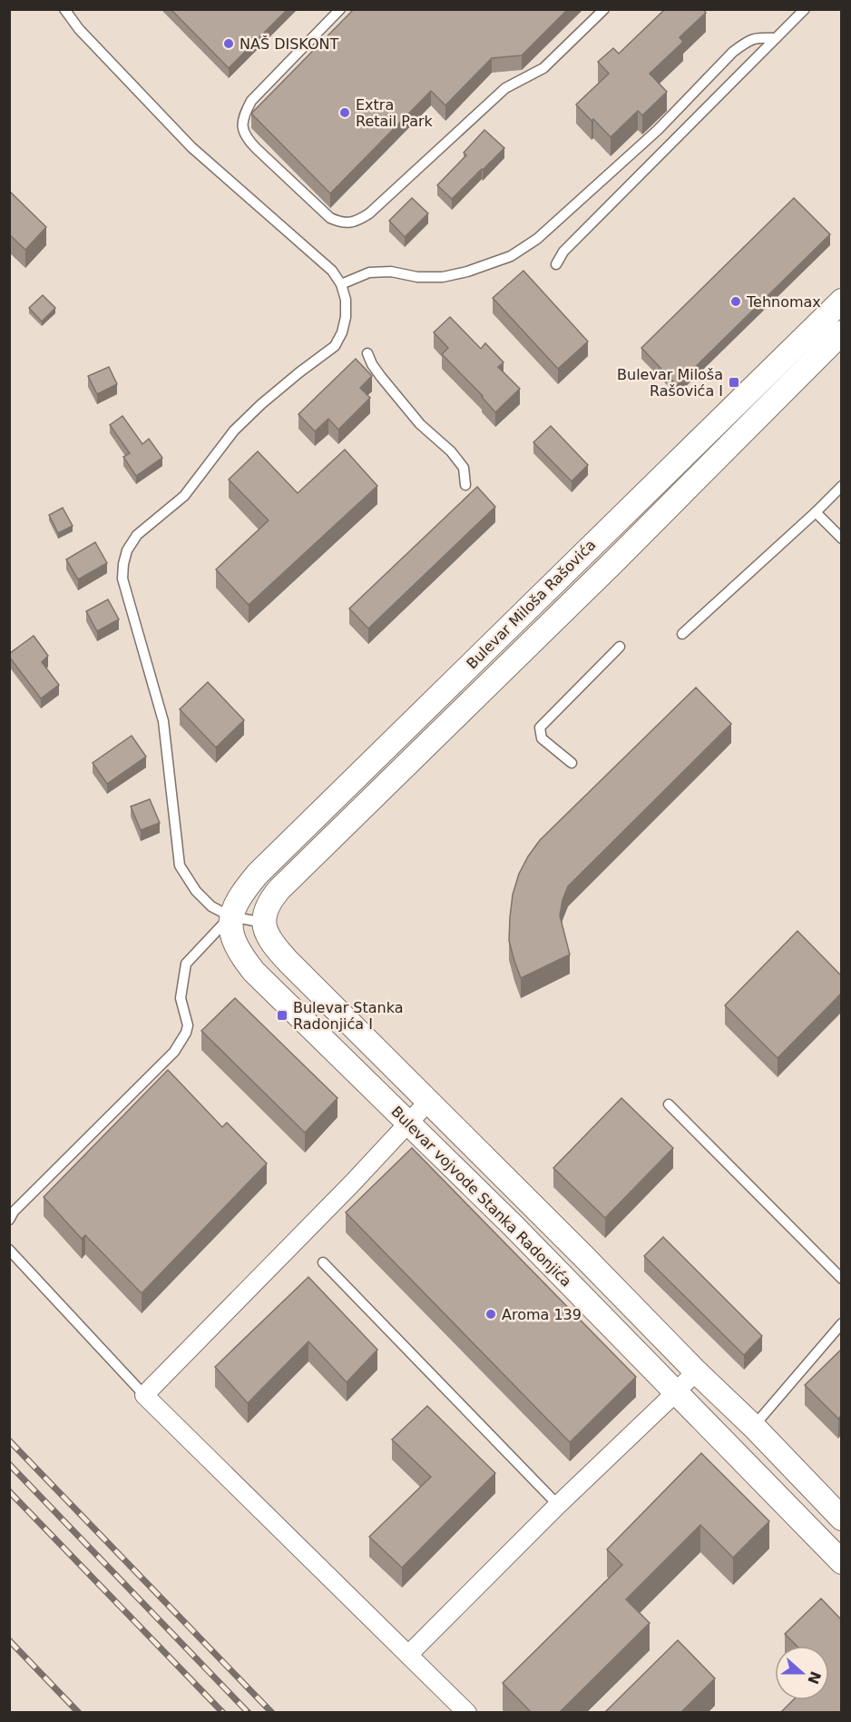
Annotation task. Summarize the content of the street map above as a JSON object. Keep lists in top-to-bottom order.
{
  "streets": {
    "street": ["Bulevar Miloša Rašovića", "Bulevar vojvode Stanka Radonjića"]
  },
  "crossings": [
    ["Bulevar Miloša Rašovića", "Bulevar vojvode Stanka Radonjića"]
  ],
  "places": {
    "other": [
      "NAŠ DISKONT",
      "Extra Retail Park",
      "Tehnomax",
      "Aroma 139"
    ],
    "transit": ["Bulevar Miloša Rašovića I", "Bulevar Stanka Radonjića I"]
  },
  "north": "right"
}
